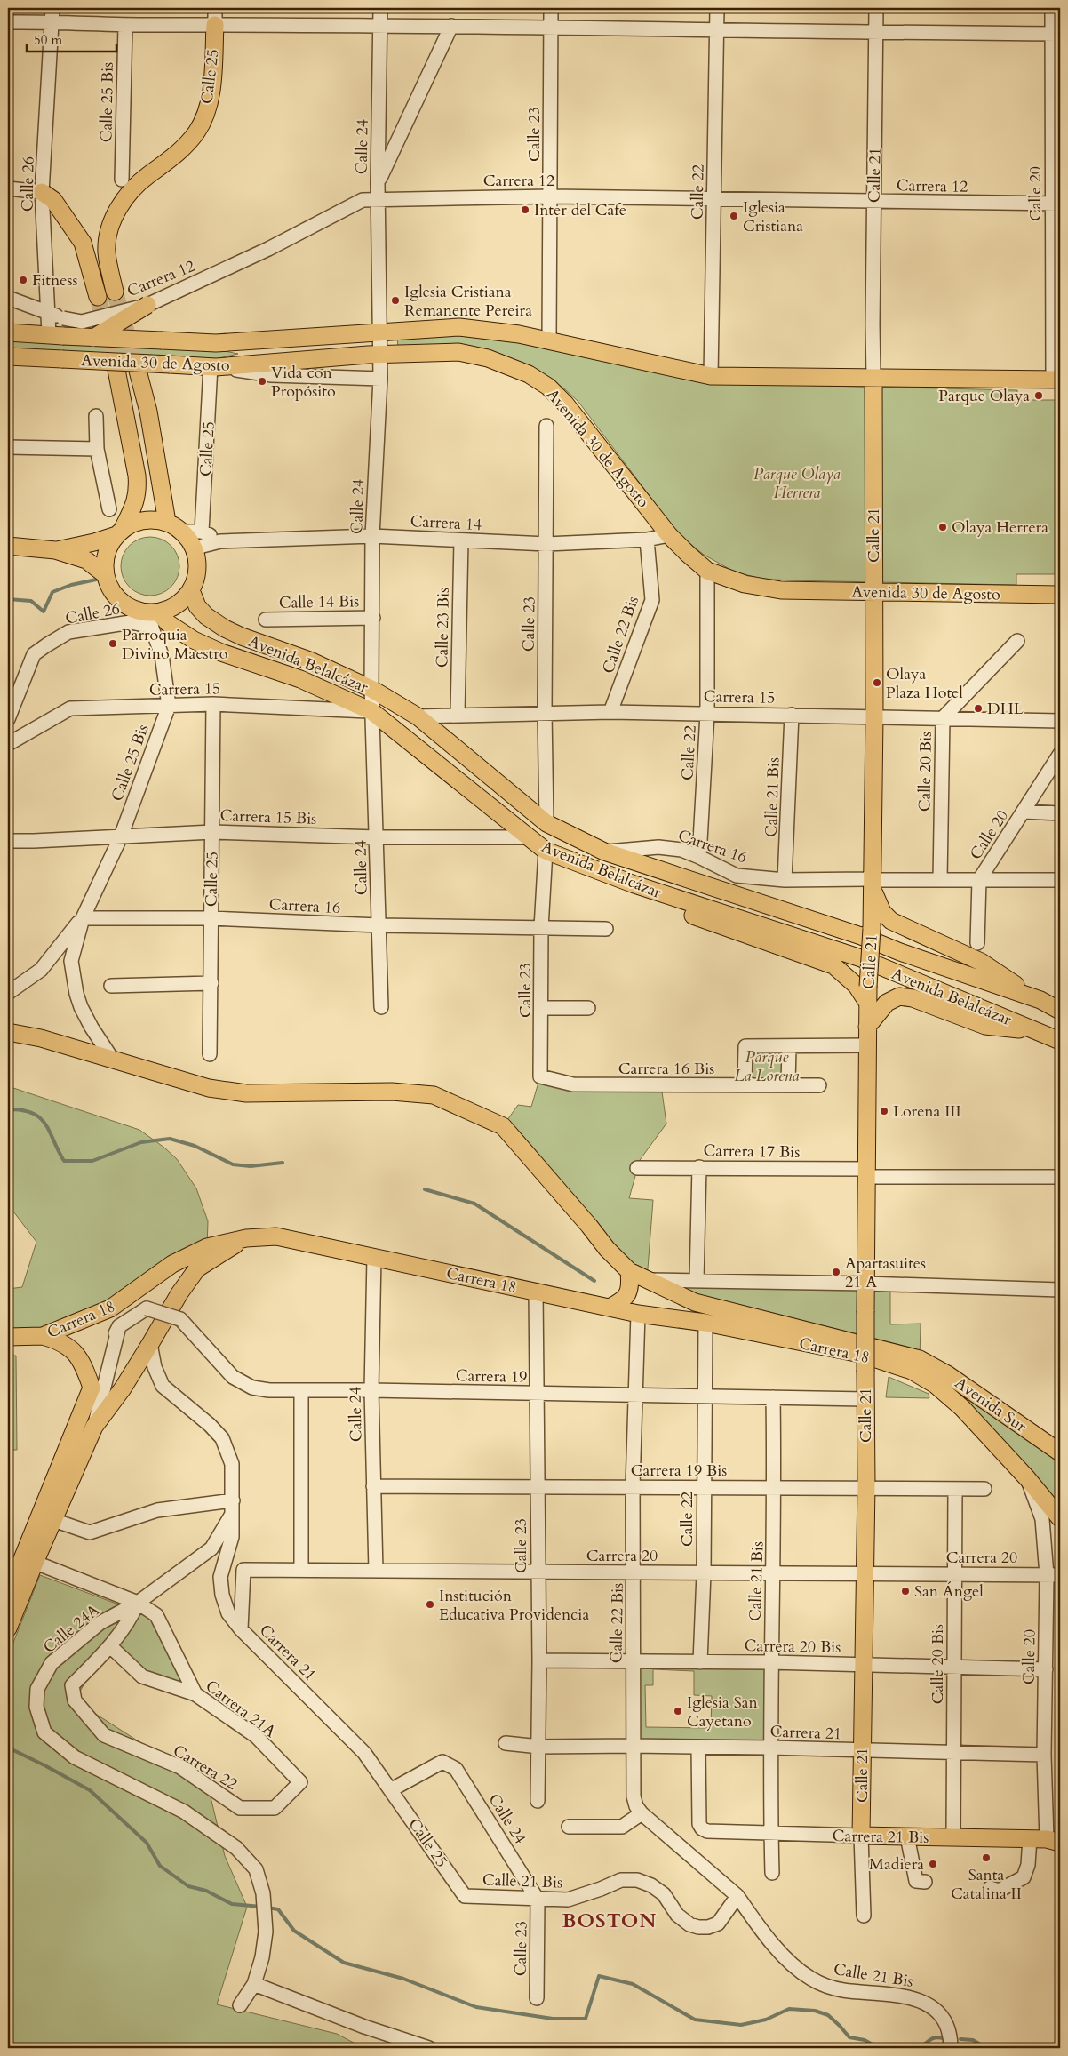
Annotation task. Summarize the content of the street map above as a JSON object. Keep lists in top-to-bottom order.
{
  "streets": {
    "main road": [
      "Calle 25",
      "Calle 21",
      "Avenida 30 de Agosto",
      "Avenida Belalcázar",
      "Carrera 18",
      "Avenida Sur",
      "Carrera 21 Bis"
    ],
    "street": [
      "Calle 25 Bis",
      "Calle 23",
      "Calle 24",
      "Carrera 12",
      "Calle 26",
      "Calle 22",
      "Calle 20",
      "Carrera 14",
      "Calle 14 Bis",
      "Calle 23 Bis",
      "Calle 22 Bis",
      "Carrera 15",
      "Calle 20 Bis",
      "Calle 21 Bis",
      "Carrera 15 Bis",
      "Carrera 16",
      "Carrera 16 Bis",
      "Carrera 17 Bis",
      "Carrera 19",
      "Carrera 19 Bis",
      "Carrera 20",
      "Calle 24A",
      "Carrera 20 Bis",
      "Carrera 21",
      "Carrera 21A",
      "Carrera 22"
    ]
  },
  "crossings": [
    ["Calle 25", "Calle 25 Bis"],
    ["Calle 25", "Calle 24"],
    ["Calle 25", "Avenida 30 de Agosto"],
    ["Calle 25", "Carrera 14"],
    ["Calle 25", "Carrera 15"],
    ["Calle 25", "Calle 21 Bis"],
    ["Calle 25", "Carrera 15 Bis"],
    ["Calle 25", "Carrera 16"],
    ["Calle 25", "Carrera 21"],
    ["Calle 25 Bis", "Calle 26"],
    ["Calle 25 Bis", "Carrera 14"],
    ["Calle 25 Bis", "Avenida Belalcázar"],
    ["Calle 25 Bis", "Carrera 15"],
    ["Calle 25 Bis", "Carrera 15 Bis"],
    ["Calle 25 Bis", "Carrera 16"],
    ["Calle 25 Bis", "Carrera 18"],
    ["Calle 23", "Calle 24"],
    ["Calle 23", "Carrera 12"],
    ["Calle 23", "Avenida 30 de Agosto"],
    ["Calle 23", "Carrera 14"],
    ["Calle 23", "Avenida Belalcázar"],
    ["Calle 23", "Carrera 15"],
    ["Calle 23", "Calle 21 Bis"],
    ["Calle 23", "Carrera 16"],
    ["Calle 23", "Carrera 16 Bis"],
    ["Calle 23", "Carrera 18"],
    ["Calle 23", "Carrera 19"],
    ["Calle 23", "Carrera 19 Bis"],
    ["Calle 23", "Carrera 20"],
    ["Calle 23", "Carrera 20 Bis"],
    ["Calle 23", "Carrera 21"],
    ["Calle 24", "Carrera 12"],
    ["Calle 24", "Avenida 30 de Agosto"],
    ["Calle 24", "Carrera 14"],
    ["Calle 24", "Calle 14 Bis"],
    ["Calle 24", "Avenida Belalcázar"],
    ["Calle 24", "Carrera 15"],
    ["Calle 24", "Calle 21 Bis"],
    ["Calle 24", "Carrera 15 Bis"],
    ["Calle 24", "Carrera 16"],
    ["Calle 24", "Carrera 18"],
    ["Calle 24", "Carrera 19"],
    ["Calle 24", "Carrera 19 Bis"],
    ["Calle 24", "Carrera 20"],
    ["Calle 24", "Carrera 21"],
    ["Calle 21", "Carrera 12"],
    ["Calle 21", "Avenida 30 de Agosto"],
    ["Calle 21", "Carrera 15"],
    ["Calle 21", "Carrera 16"],
    ["Calle 21", "Carrera 17 Bis"],
    ["Calle 21", "Carrera 18"],
    ["Calle 21", "Carrera 19"],
    ["Calle 21", "Carrera 19 Bis"],
    ["Calle 21", "Carrera 20"],
    ["Calle 21", "Carrera 20 Bis"],
    ["Calle 21", "Carrera 21"],
    ["Calle 21", "Carrera 21 Bis"],
    ["Carrera 12", "Calle 26"],
    ["Carrera 12", "Calle 22"],
    ["Carrera 12", "Calle 20"],
    ["Calle 26", "Avenida 30 de Agosto"],
    ["Calle 26", "Carrera 14"],
    ["Calle 26", "Avenida Belalcázar"],
    ["Calle 22", "Avenida 30 de Agosto"],
    ["Calle 22", "Carrera 15"],
    ["Calle 22", "Carrera 16"],
    ["Calle 22", "Carrera 18"],
    ["Calle 22", "Carrera 19"],
    ["Calle 22", "Carrera 19 Bis"],
    ["Calle 22", "Carrera 20"],
    ["Calle 22", "Carrera 20 Bis"],
    ["Calle 20", "Avenida 30 de Agosto"],
    ["Calle 20", "Carrera 16"],
    ["Calle 20", "Avenida Sur"],
    ["Calle 20", "Carrera 20"],
    ["Calle 20", "Carrera 20 Bis"],
    ["Calle 20", "Carrera 21"],
    ["Calle 20", "Carrera 21 Bis"],
    ["Avenida 30 de Agosto", "Carrera 14"],
    ["Carrera 14", "Calle 23 Bis"],
    ["Carrera 14", "Calle 22 Bis"],
    ["Carrera 14", "Avenida Belalcázar"],
    ["Calle 23 Bis", "Carrera 15"],
    ["Calle 22 Bis", "Carrera 15"],
    ["Calle 22 Bis", "Carrera 18"],
    ["Calle 22 Bis", "Carrera 19"],
    ["Calle 22 Bis", "Carrera 19 Bis"],
    ["Calle 22 Bis", "Carrera 20"],
    ["Calle 22 Bis", "Carrera 20 Bis"],
    ["Calle 22 Bis", "Carrera 21"],
    ["Avenida Belalcázar", "Carrera 15"],
    ["Avenida Belalcázar", "Carrera 15 Bis"],
    ["Avenida Belalcázar", "Carrera 16"],
    ["Carrera 15", "Calle 20 Bis"],
    ["Carrera 15", "Calle 21 Bis"],
    ["Calle 20 Bis", "Carrera 16"],
    ["Calle 20 Bis", "Carrera 19 Bis"],
    ["Calle 20 Bis", "Carrera 20"],
    ["Calle 20 Bis", "Carrera 20 Bis"],
    ["Calle 20 Bis", "Carrera 21"],
    ["Calle 20 Bis", "Carrera 21 Bis"],
    ["Calle 21 Bis", "Carrera 16"],
    ["Calle 21 Bis", "Carrera 19"],
    ["Calle 21 Bis", "Carrera 19 Bis"],
    ["Calle 21 Bis", "Carrera 20"],
    ["Calle 21 Bis", "Carrera 20 Bis"],
    ["Calle 21 Bis", "Carrera 21"],
    ["Calle 21 Bis", "Carrera 21 Bis"],
    ["Carrera 18", "Avenida Sur"],
    ["Carrera 20", "Carrera 21"],
    ["Calle 24A", "Carrera 21"],
    ["Carrera 21", "Carrera 21 Bis"],
    ["Carrera 21A", "Carrera 22"]
  ],
  "districts": ["BOSTON"],
  "parks": ["Parque Olaya Herrera", "Parque La Lorena"],
  "places": [
    "Inter del Cafe",
    "Iglesia Cristiana",
    "Fitness",
    "Iglesia Cristiana Remanente Pereira",
    "Vida con Propósito",
    "Parque Olaya",
    "Olaya Herrera",
    "Parroquia Divino Maestro",
    "Olaya Plaza Hotel",
    "DHL",
    "Lorena III",
    "Apartasuites 21 A",
    "San Ángel",
    "Institución Educativa Providencia",
    "Iglesia San Cayetano",
    "Santa Catalina II",
    "Madiera"
  ],
  "scale_bar": "50 m"
}
